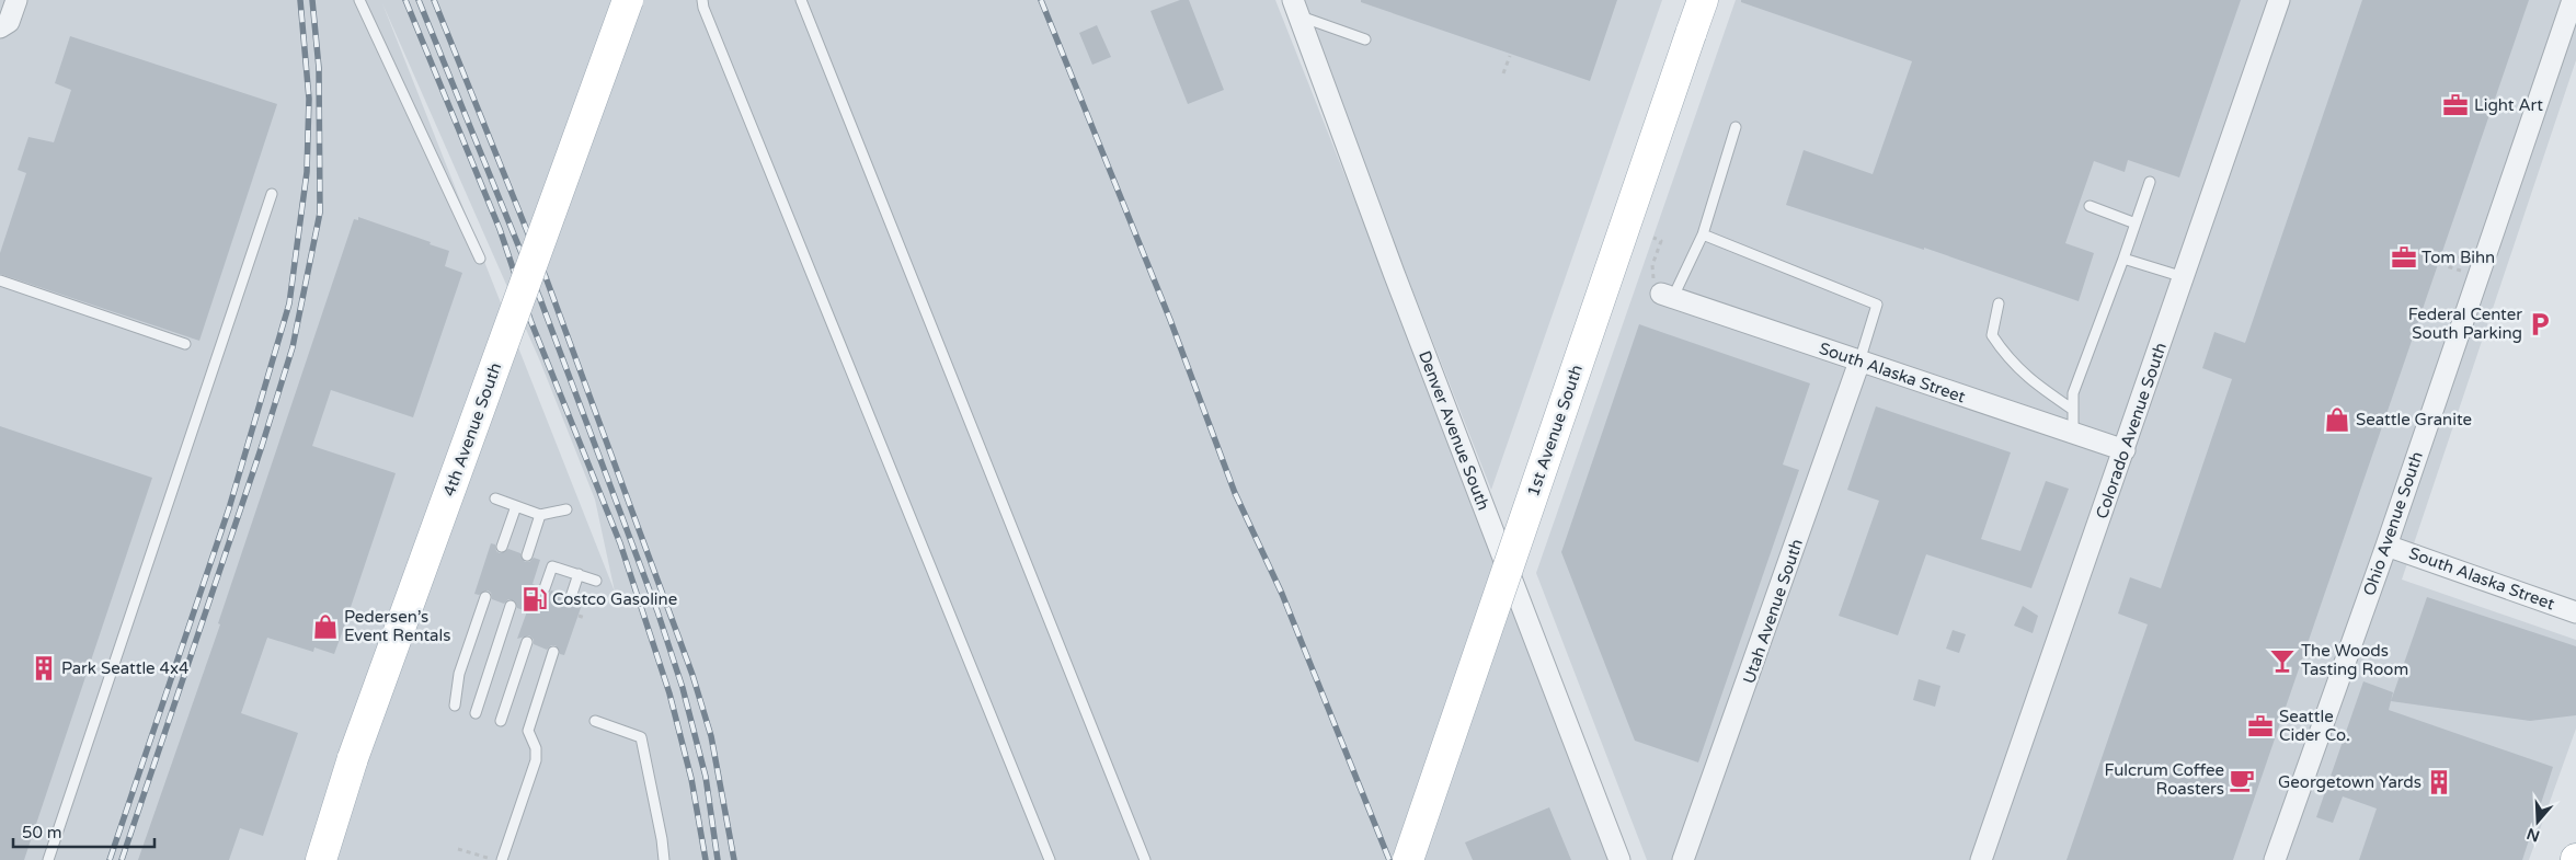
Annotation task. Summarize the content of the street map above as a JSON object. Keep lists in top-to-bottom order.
{
  "streets": {
    "main road": ["4th Avenue South", "1st Avenue South"],
    "street": [
      "South Alaska Street",
      "Denver Avenue South",
      "Colorado Avenue South",
      "Ohio Avenue South",
      "Utah Avenue South"
    ]
  },
  "crossings": [
    ["South Alaska Street", "Colorado Avenue South"],
    ["South Alaska Street", "Ohio Avenue South"],
    ["South Alaska Street", "Utah Avenue South"]
  ],
  "places": {
    "office": ["Light Art", "Tom Bihn", "Seattle Cider Co."],
    "parking": ["Federal Center South Parking"],
    "shop": ["Seattle Granite", "Pedersen’s Event Rentals"],
    "fuel station": ["Costco Gasoline"],
    "bar": ["The Woods Tasting Room"],
    "building": ["Park Seattle 4x4", "Georgetown Yards"],
    "cafe": ["Fulcrum Coffee Roasters"]
  },
  "scale_bar": "50 m",
  "north": "bottom"
}
